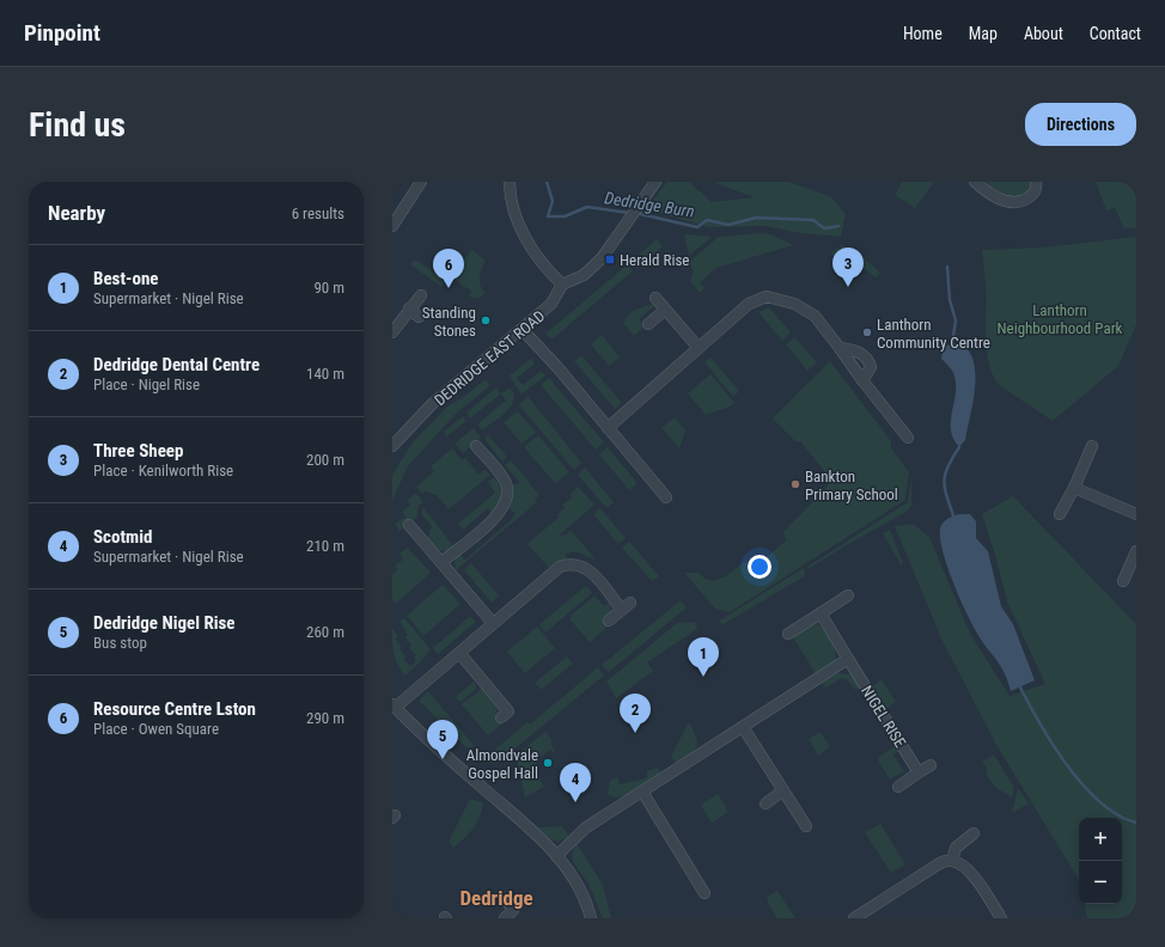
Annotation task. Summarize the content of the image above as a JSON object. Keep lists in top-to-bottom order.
{
  "streets": {
    "street": ["DEDRIDGE EAST ROAD", "NIGEL RISE"]
  },
  "districts": ["Dedridge"],
  "water": ["Dedridge Burn"],
  "parks": ["Lanthorn Neighbourhood Park"],
  "places": {
    "transit": ["Herald Rise"],
    "other": [
      "Standing Stones",
      "Lanthorn Community Centre",
      "Bankton Primary School",
      "Almondvale Gospel Hall"
    ]
  },
  "page": {
    "header": "Pinpoint",
    "nav": [
      "Home",
      "Map",
      "About",
      "Contact"
    ],
    "buttons": "Directions",
    "title": "Find us",
    "heading": ["Nearby", "6 results"],
    "list": [
      {
        "mark": "1",
        "name": "Best-one",
        "note": "Supermarket · Nigel Rise",
        "value": "90 m"
      },
      {
        "mark": "2",
        "name": "Dedridge Dental Centre",
        "note": "Place · Nigel Rise",
        "value": "140 m"
      },
      {
        "mark": "3",
        "name": "Three Sheep",
        "note": "Place · Kenilworth Rise",
        "value": "200 m"
      },
      {
        "mark": "4",
        "name": "Scotmid",
        "note": "Supermarket · Nigel Rise",
        "value": "210 m"
      },
      {
        "mark": "5",
        "name": "Dedridge Nigel Rise",
        "note": "Bus stop",
        "value": "260 m"
      },
      {
        "mark": "6",
        "name": "Resource Centre Lston",
        "note": "Place · Owen Square",
        "value": "290 m"
      }
    ],
    "pins": [
      "3",
      "6",
      "1",
      "2",
      "5",
      "4"
    ],
    "map_buttons": ["+", "−"]
  }
}
